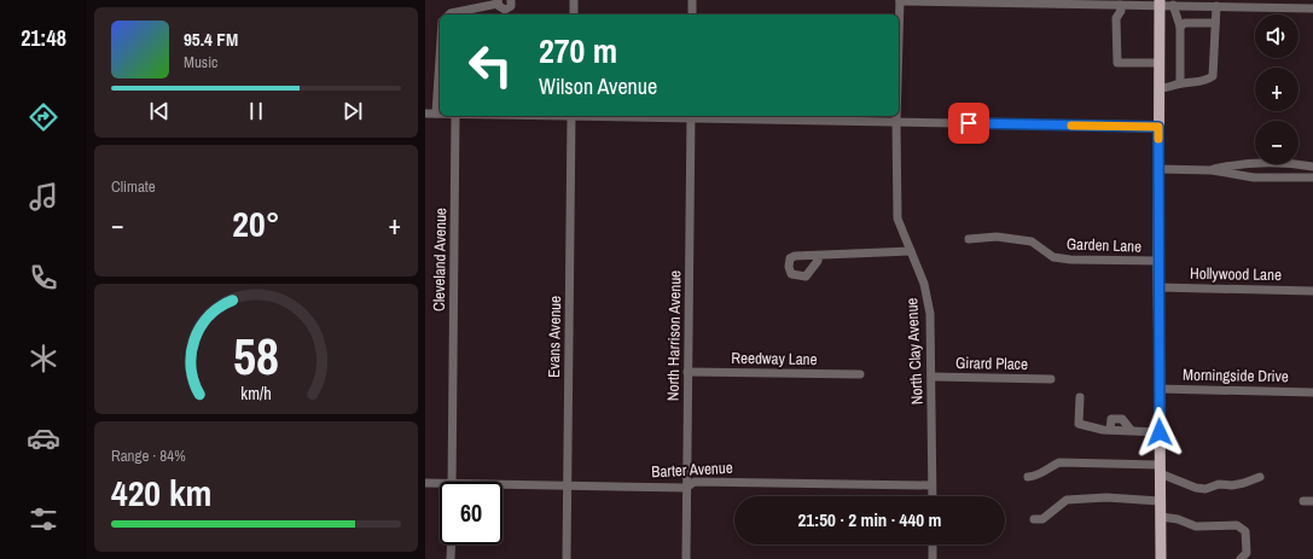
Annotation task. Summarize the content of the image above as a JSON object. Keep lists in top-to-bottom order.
{
  "streets": {
    "street": [
      "Garden Lane",
      "Cleveland Avenue",
      "Hollywood Lane",
      "North Harrison Avenue",
      "Evans Avenue",
      "North Clay Avenue",
      "Reedway Lane",
      "Girard Place",
      "Morningside Drive",
      "Barter Avenue"
    ]
  },
  "crossings": [
    ["North Harrison Avenue", "Reedway Lane"],
    ["North Harrison Avenue", "Barter Avenue"],
    ["Evans Avenue", "Barter Avenue"],
    ["North Clay Avenue", "Girard Place"],
    ["North Clay Avenue", "Barter Avenue"]
  ],
  "page": {
    "tabs": "21:48",
    "map_buttons": ["+", "−"],
    "turn": ["270 m", "Wilson Avenue"],
    "song": ["95.4 FM", "Music"],
    "tile": [
      "Climate",
      ["Range · 84%", "420 km"]
    ],
    "heat": ["−", "20°", "+"],
    "limit": "60",
    "trip": "21:50 · 2 min · 440 m",
    "gauge": ["58", "km/h"]
  }
}
